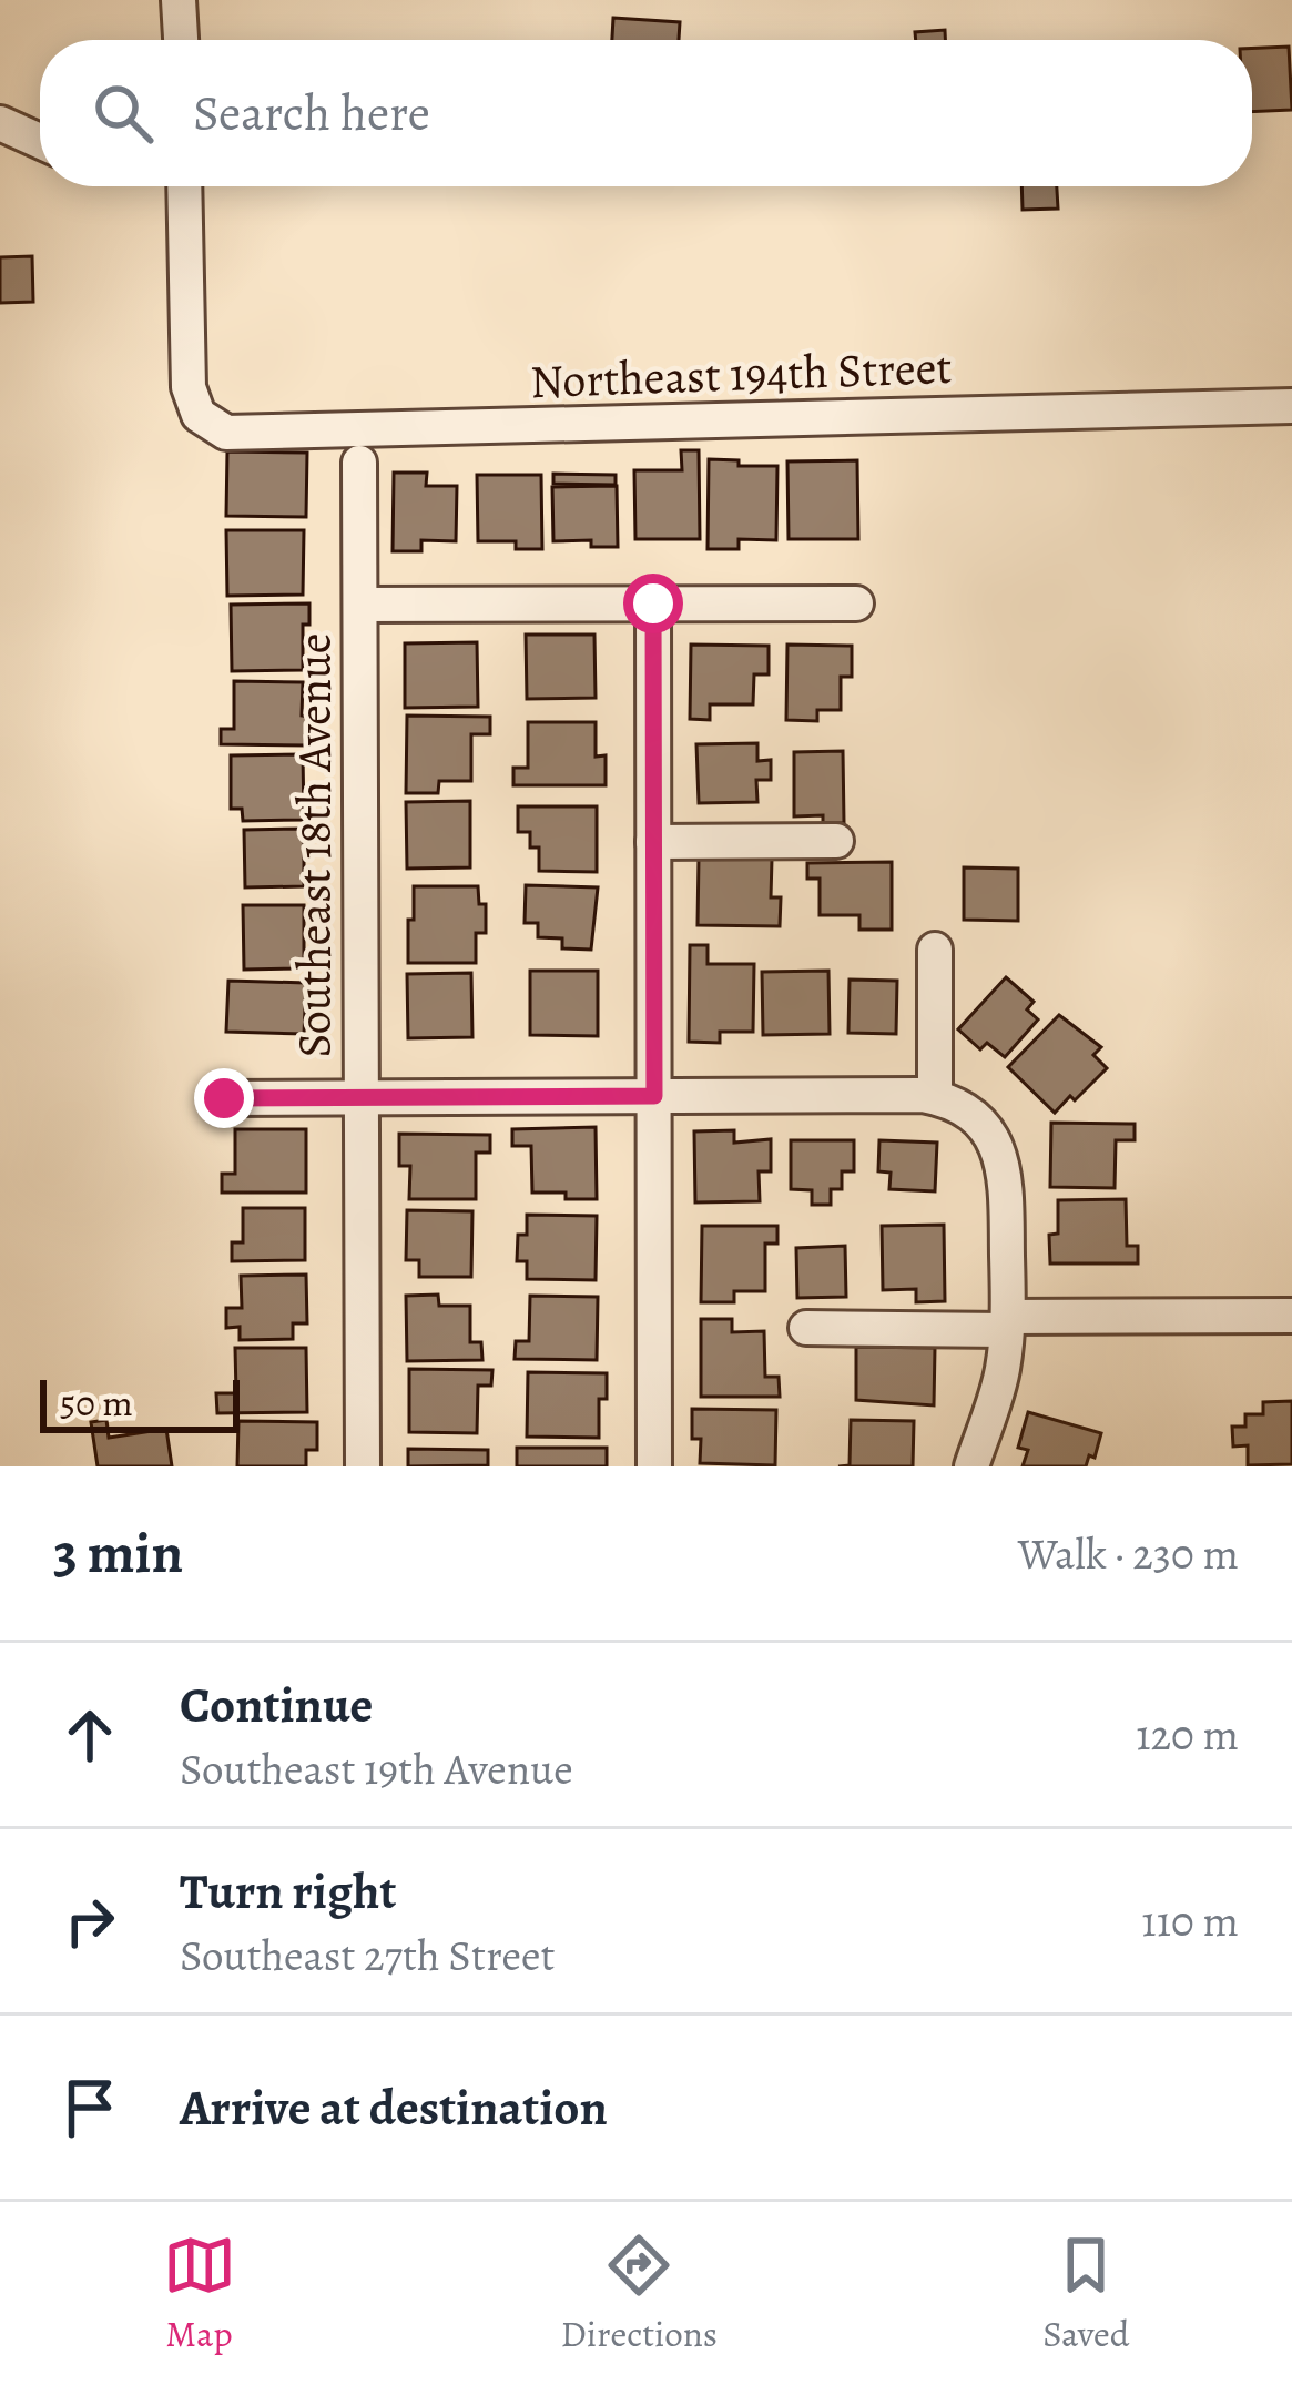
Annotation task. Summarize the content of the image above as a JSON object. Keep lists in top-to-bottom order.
{
  "streets": {
    "street": ["Northeast 194th Street", "Southeast 18th Avenue"]
  },
  "scale_bar": "50 m",
  "page": {
    "search": "Search here",
    "scale": "50 m",
    "heading": ["3 min", "Walk · 230 m"],
    "list": [
      ["Continue", "Southeast 19th Avenue", "120 m"],
      ["Turn right", "Southeast 27th Street", "110 m"],
      "Arrive at destination"
    ],
    "nav": ["Map", "Directions", "Saved"]
  }
}
